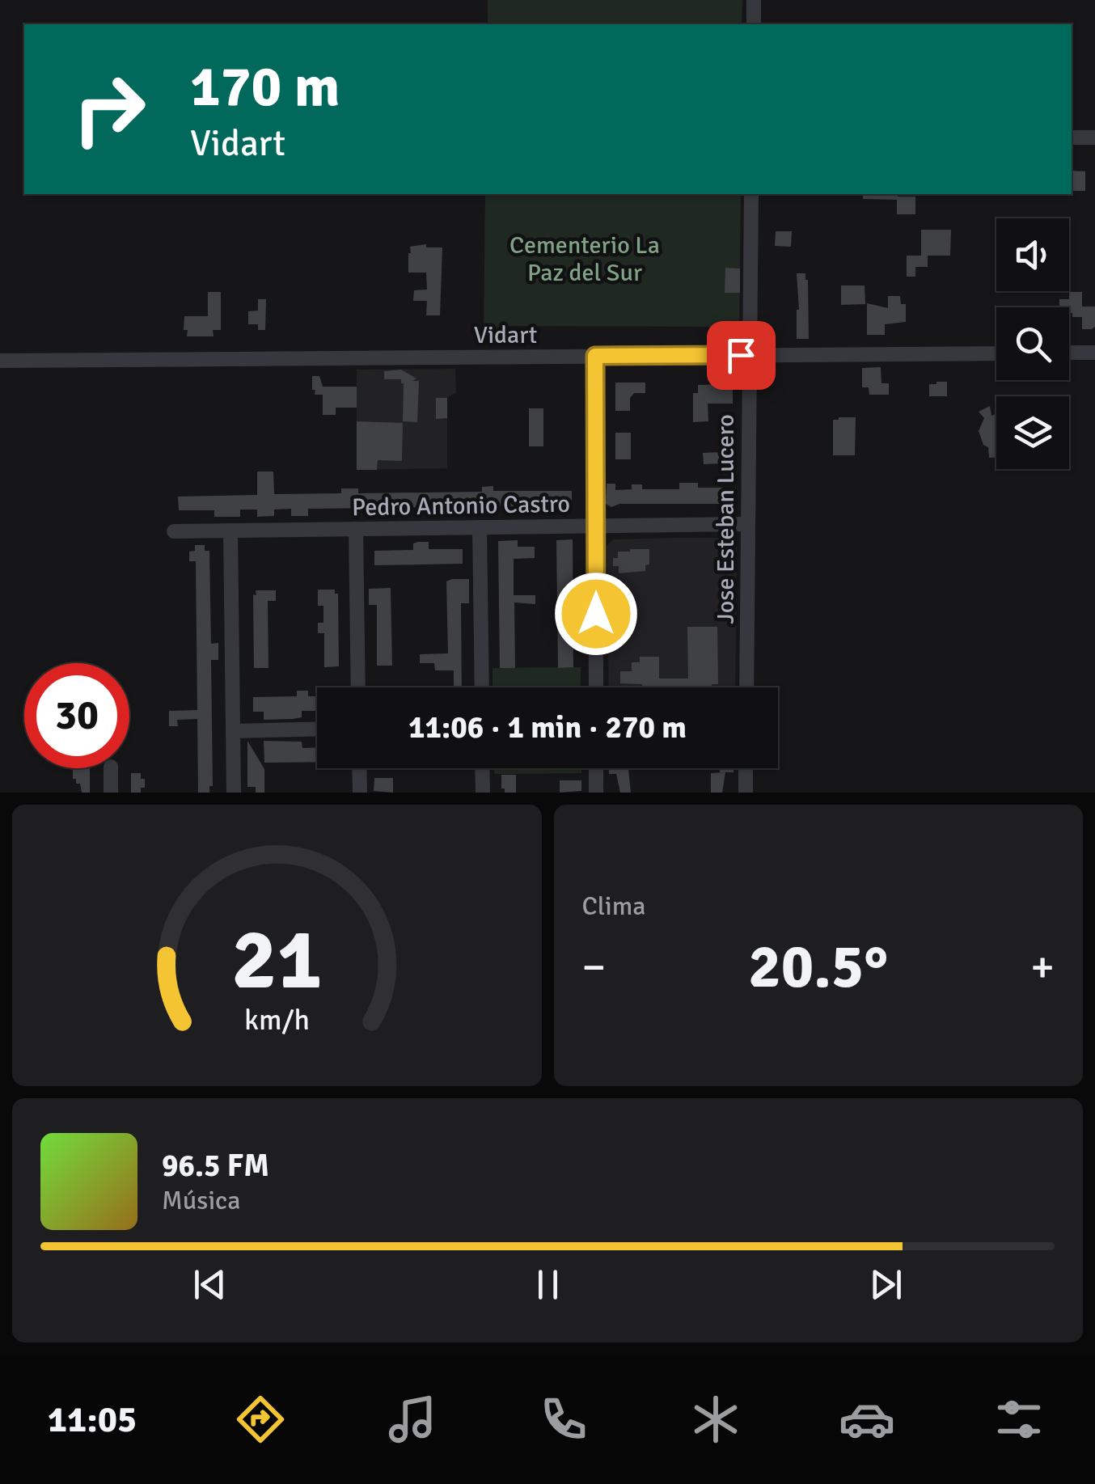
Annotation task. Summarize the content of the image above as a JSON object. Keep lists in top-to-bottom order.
{
  "streets": {
    "street": ["Vidart", "Pedro Antonio Castro", "Jose Esteban Lucero"]
  },
  "crossings": [
    ["Vidart", "Jose Esteban Lucero"],
    ["Pedro Antonio Castro", "Jose Esteban Lucero"]
  ],
  "parks": ["Cementerio La Paz del Sur"],
  "page": {
    "turn": ["170 m", "Vidart"],
    "limit": "30",
    "trip": "11:06 · 1 min · 270 m",
    "tile": "Clima",
    "heat": ["−", "20.5°", "+"],
    "song": ["96.5 FM", "Música"],
    "tabs": "11:05",
    "gauge": ["21", "km/h"]
  }
}
